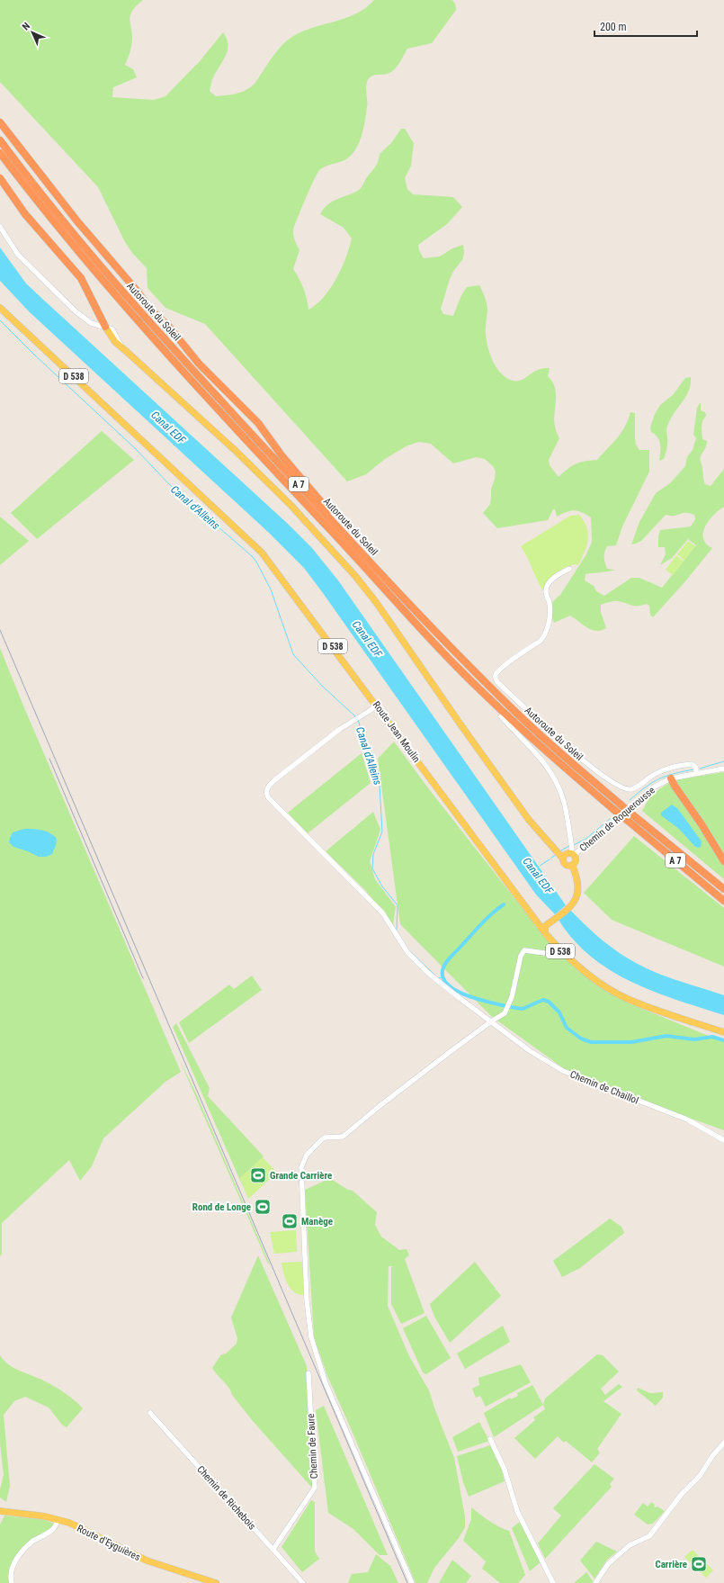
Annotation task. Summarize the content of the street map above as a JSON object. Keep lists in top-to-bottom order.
{
  "streets": {
    "highway": ["Autoroute du Soleil", "A 7"],
    "main road": ["D 538", "Route Jean Moulin", "Route d'Eyguières"],
    "street": [
      "Chemin de Roquerousse",
      "Chemin de Chaillol",
      "Chemin de Faure",
      "Chemin de Richebois"
    ]
  },
  "crossings": [
    ["D 538", "Route Jean Moulin"],
    ["Route Jean Moulin", "Chemin de Chaillol"],
    ["Chemin de Faure", "Chemin de Richebois"]
  ],
  "water": ["Canal EDF", "Canal d'Alleins"],
  "places": {
    "sports": [
      "Grande Carrière",
      "Rond de Longe",
      "Manège",
      "Carrière"
    ]
  },
  "scale_bar": "200 m",
  "north": "top left"
}
